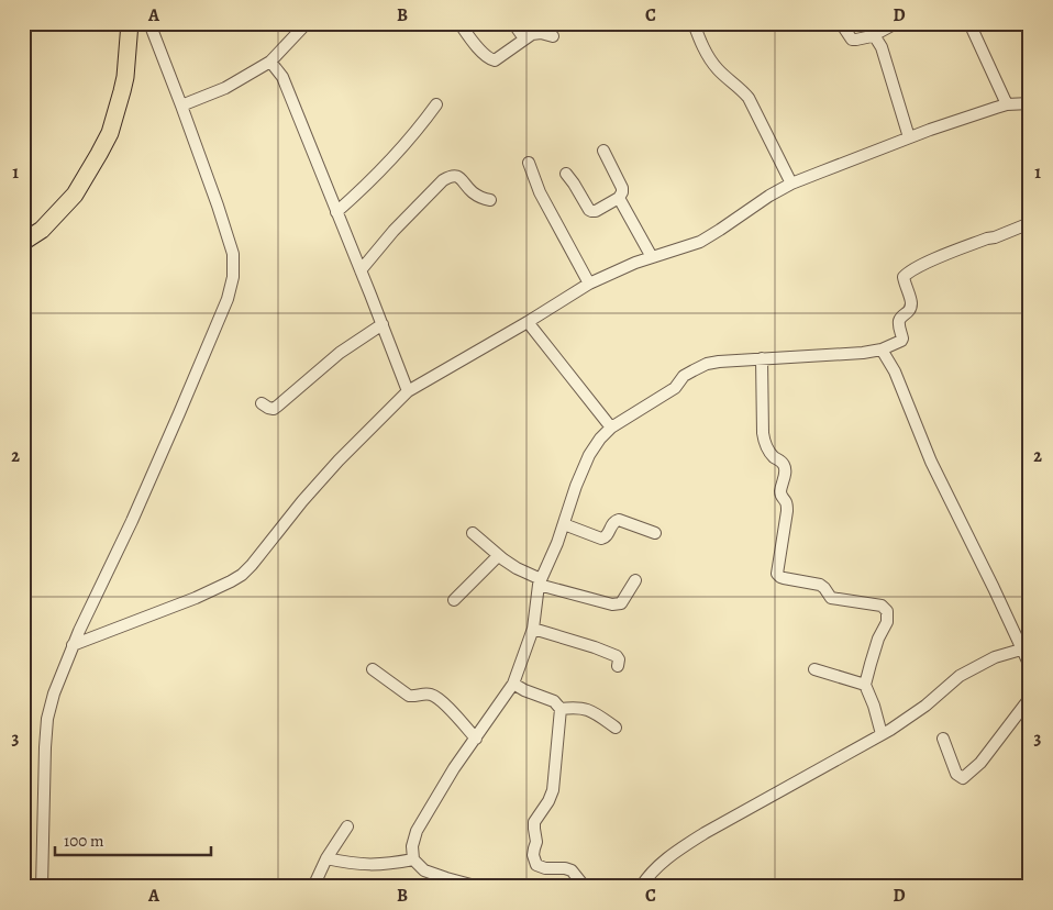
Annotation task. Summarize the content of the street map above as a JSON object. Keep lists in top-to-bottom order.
{
  "scale_bar": "100 m",
  "grid": {
    "columns": [
      "A",
      "B",
      "C",
      "D"
    ],
    "rows": ["1", "2", "3"]
  }
}
